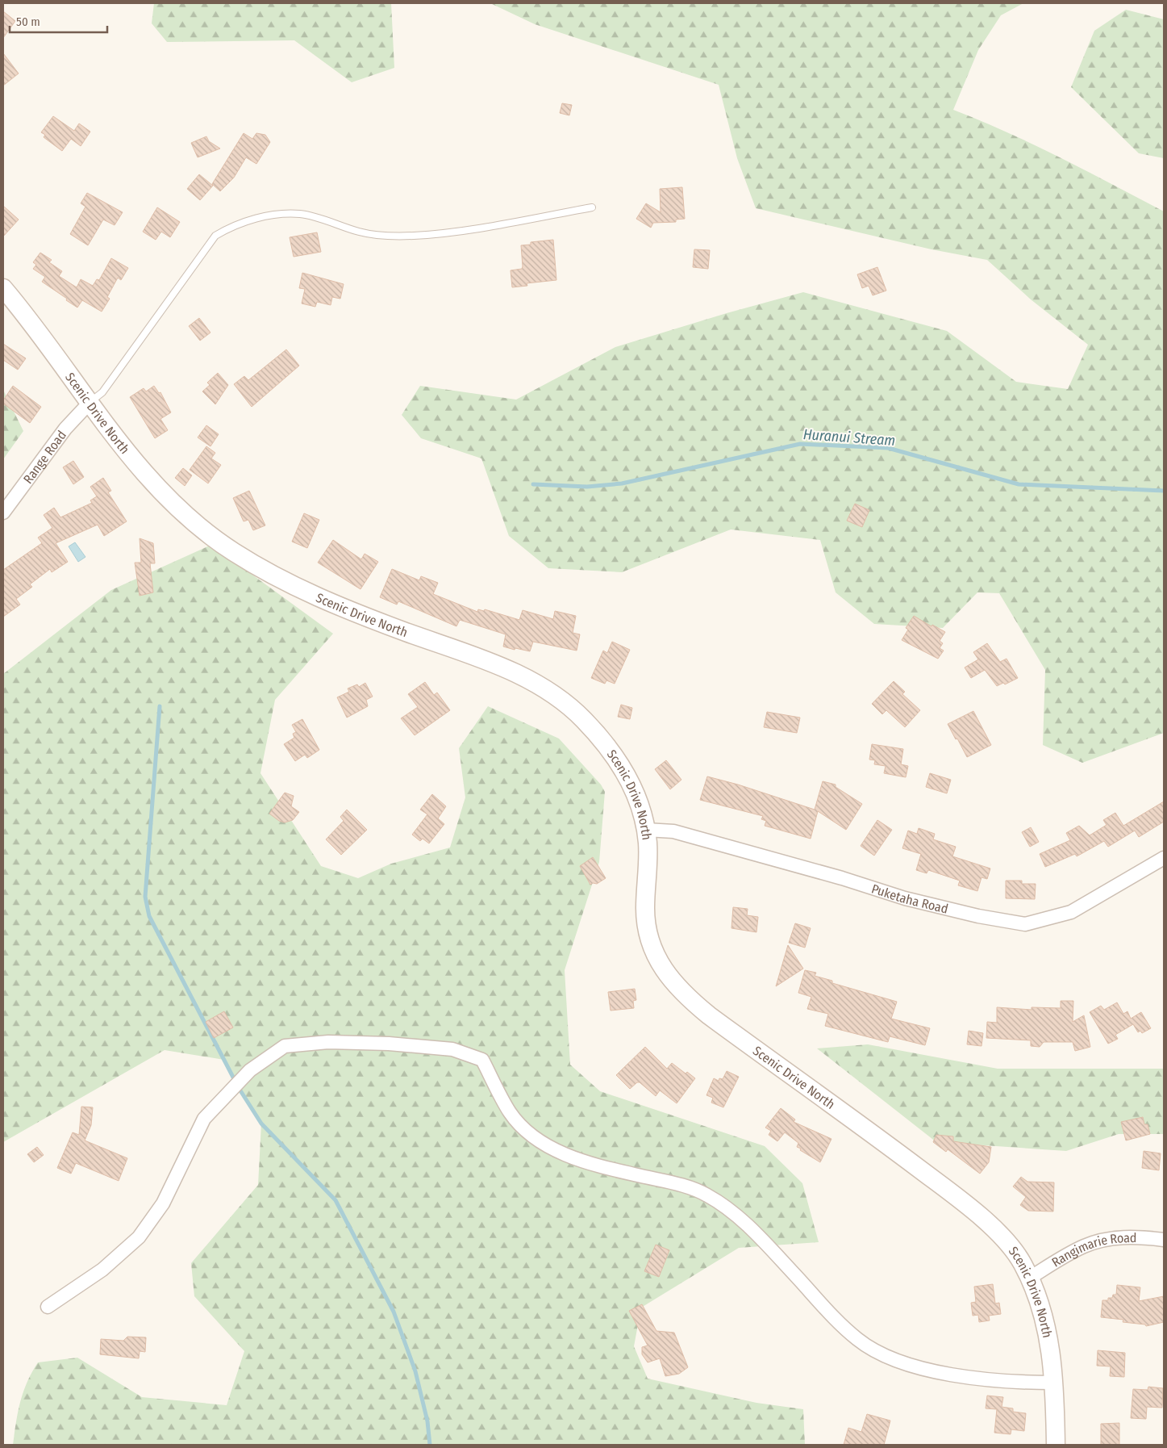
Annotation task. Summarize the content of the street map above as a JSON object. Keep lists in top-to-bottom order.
{
  "streets": {
    "main road": ["Scenic Drive North"],
    "street": ["Range Road", "Puketaha Road", "Rangimarie Road"]
  },
  "crossings": [
    ["Scenic Drive North", "Range Road"],
    ["Scenic Drive North", "Puketaha Road"],
    ["Scenic Drive North", "Rangimarie Road"]
  ],
  "water": ["Huranui Stream"],
  "scale_bar": "50 m"
}
